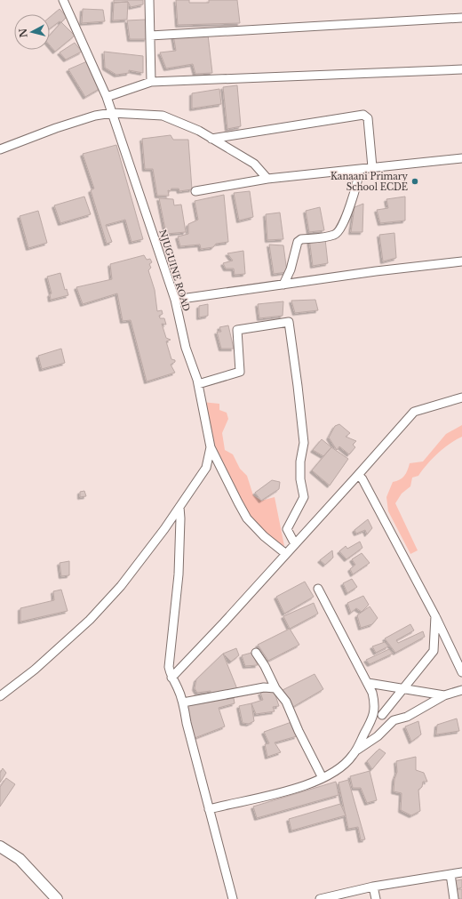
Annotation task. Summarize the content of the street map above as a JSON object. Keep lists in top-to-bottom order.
{
  "streets": {
    "street": ["NJUGUINE ROAD"]
  },
  "places": ["Kanaani Primary School ECDE"],
  "north": "left"
}
